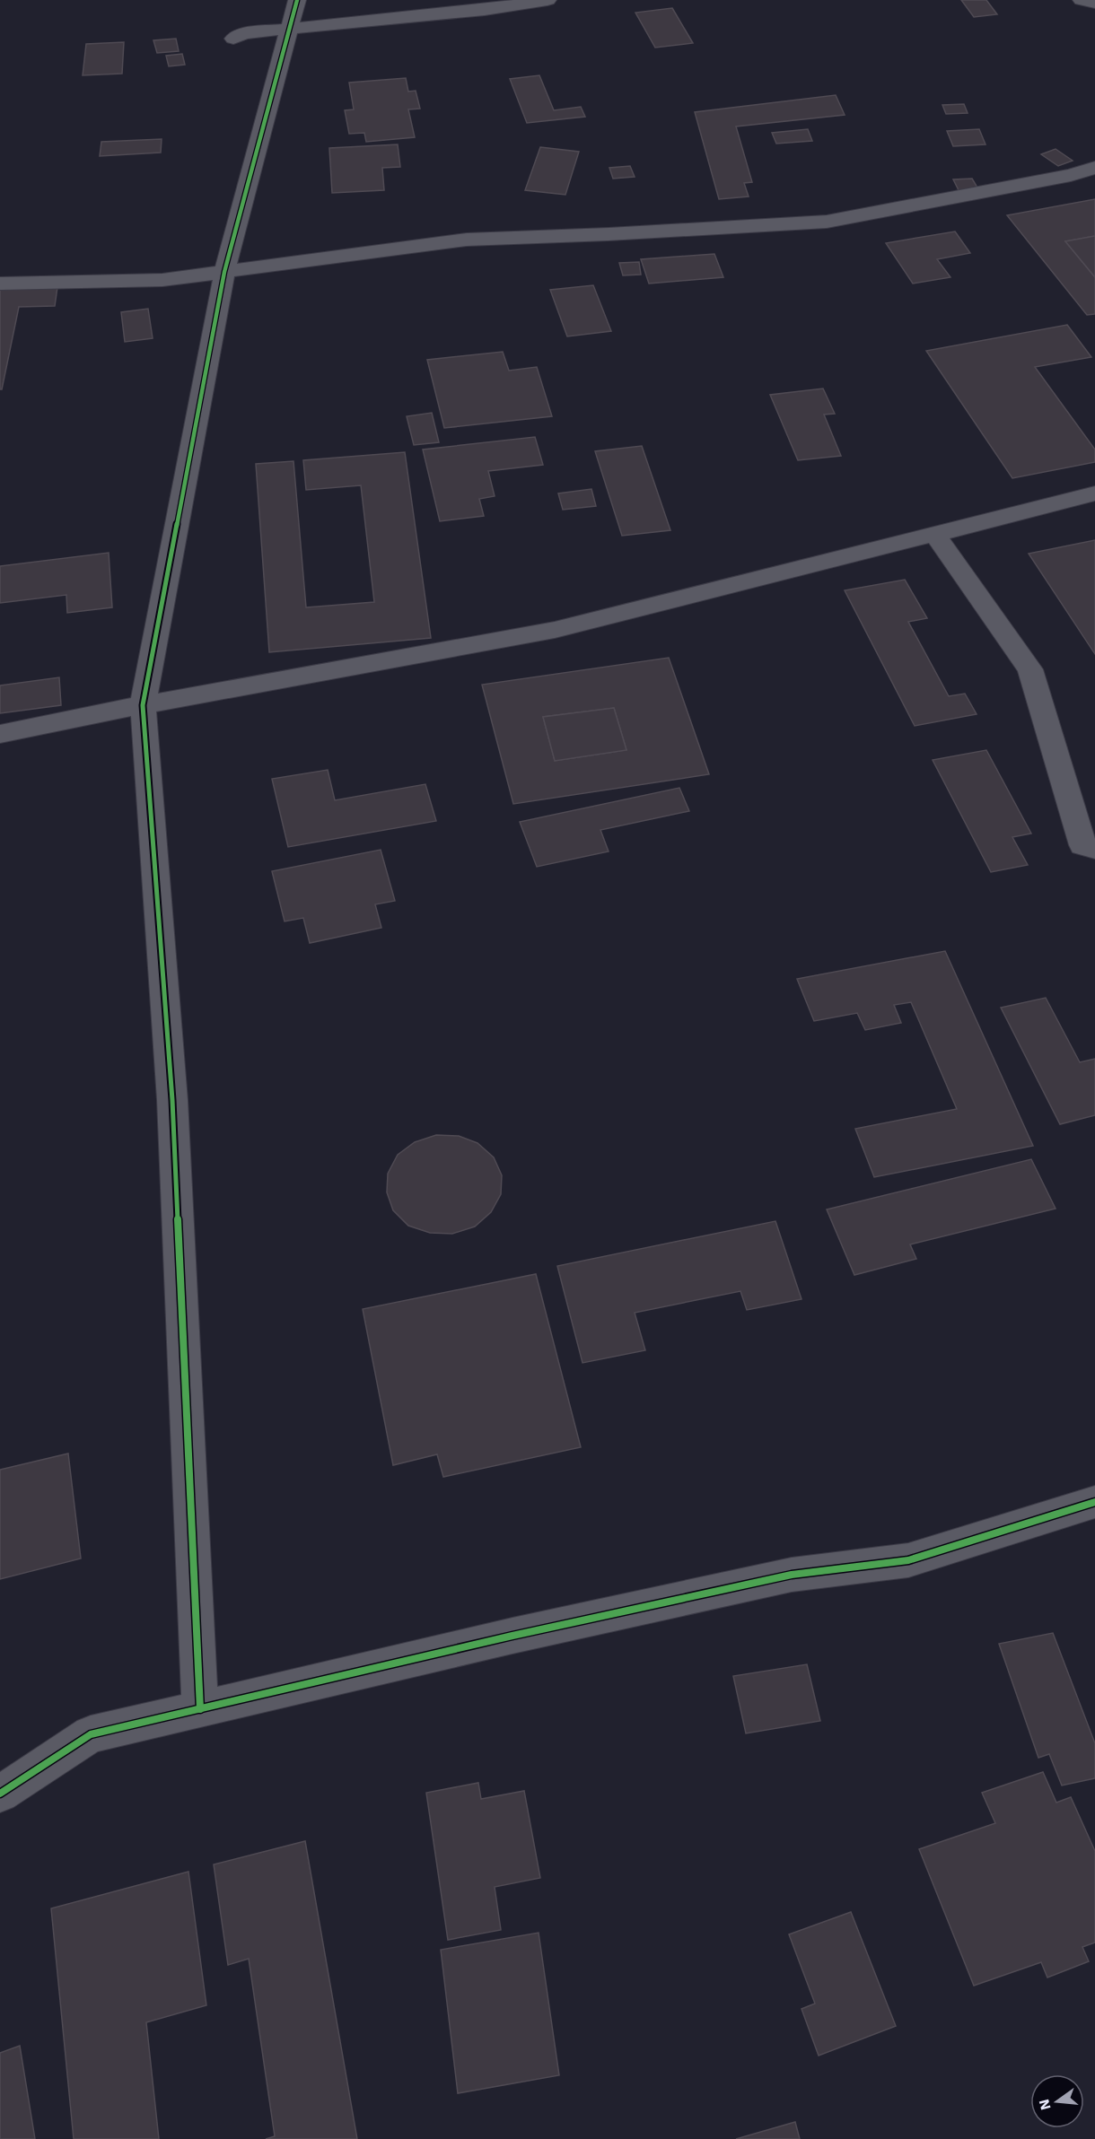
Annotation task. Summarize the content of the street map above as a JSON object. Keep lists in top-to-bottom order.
{
  "north": "left"
}
